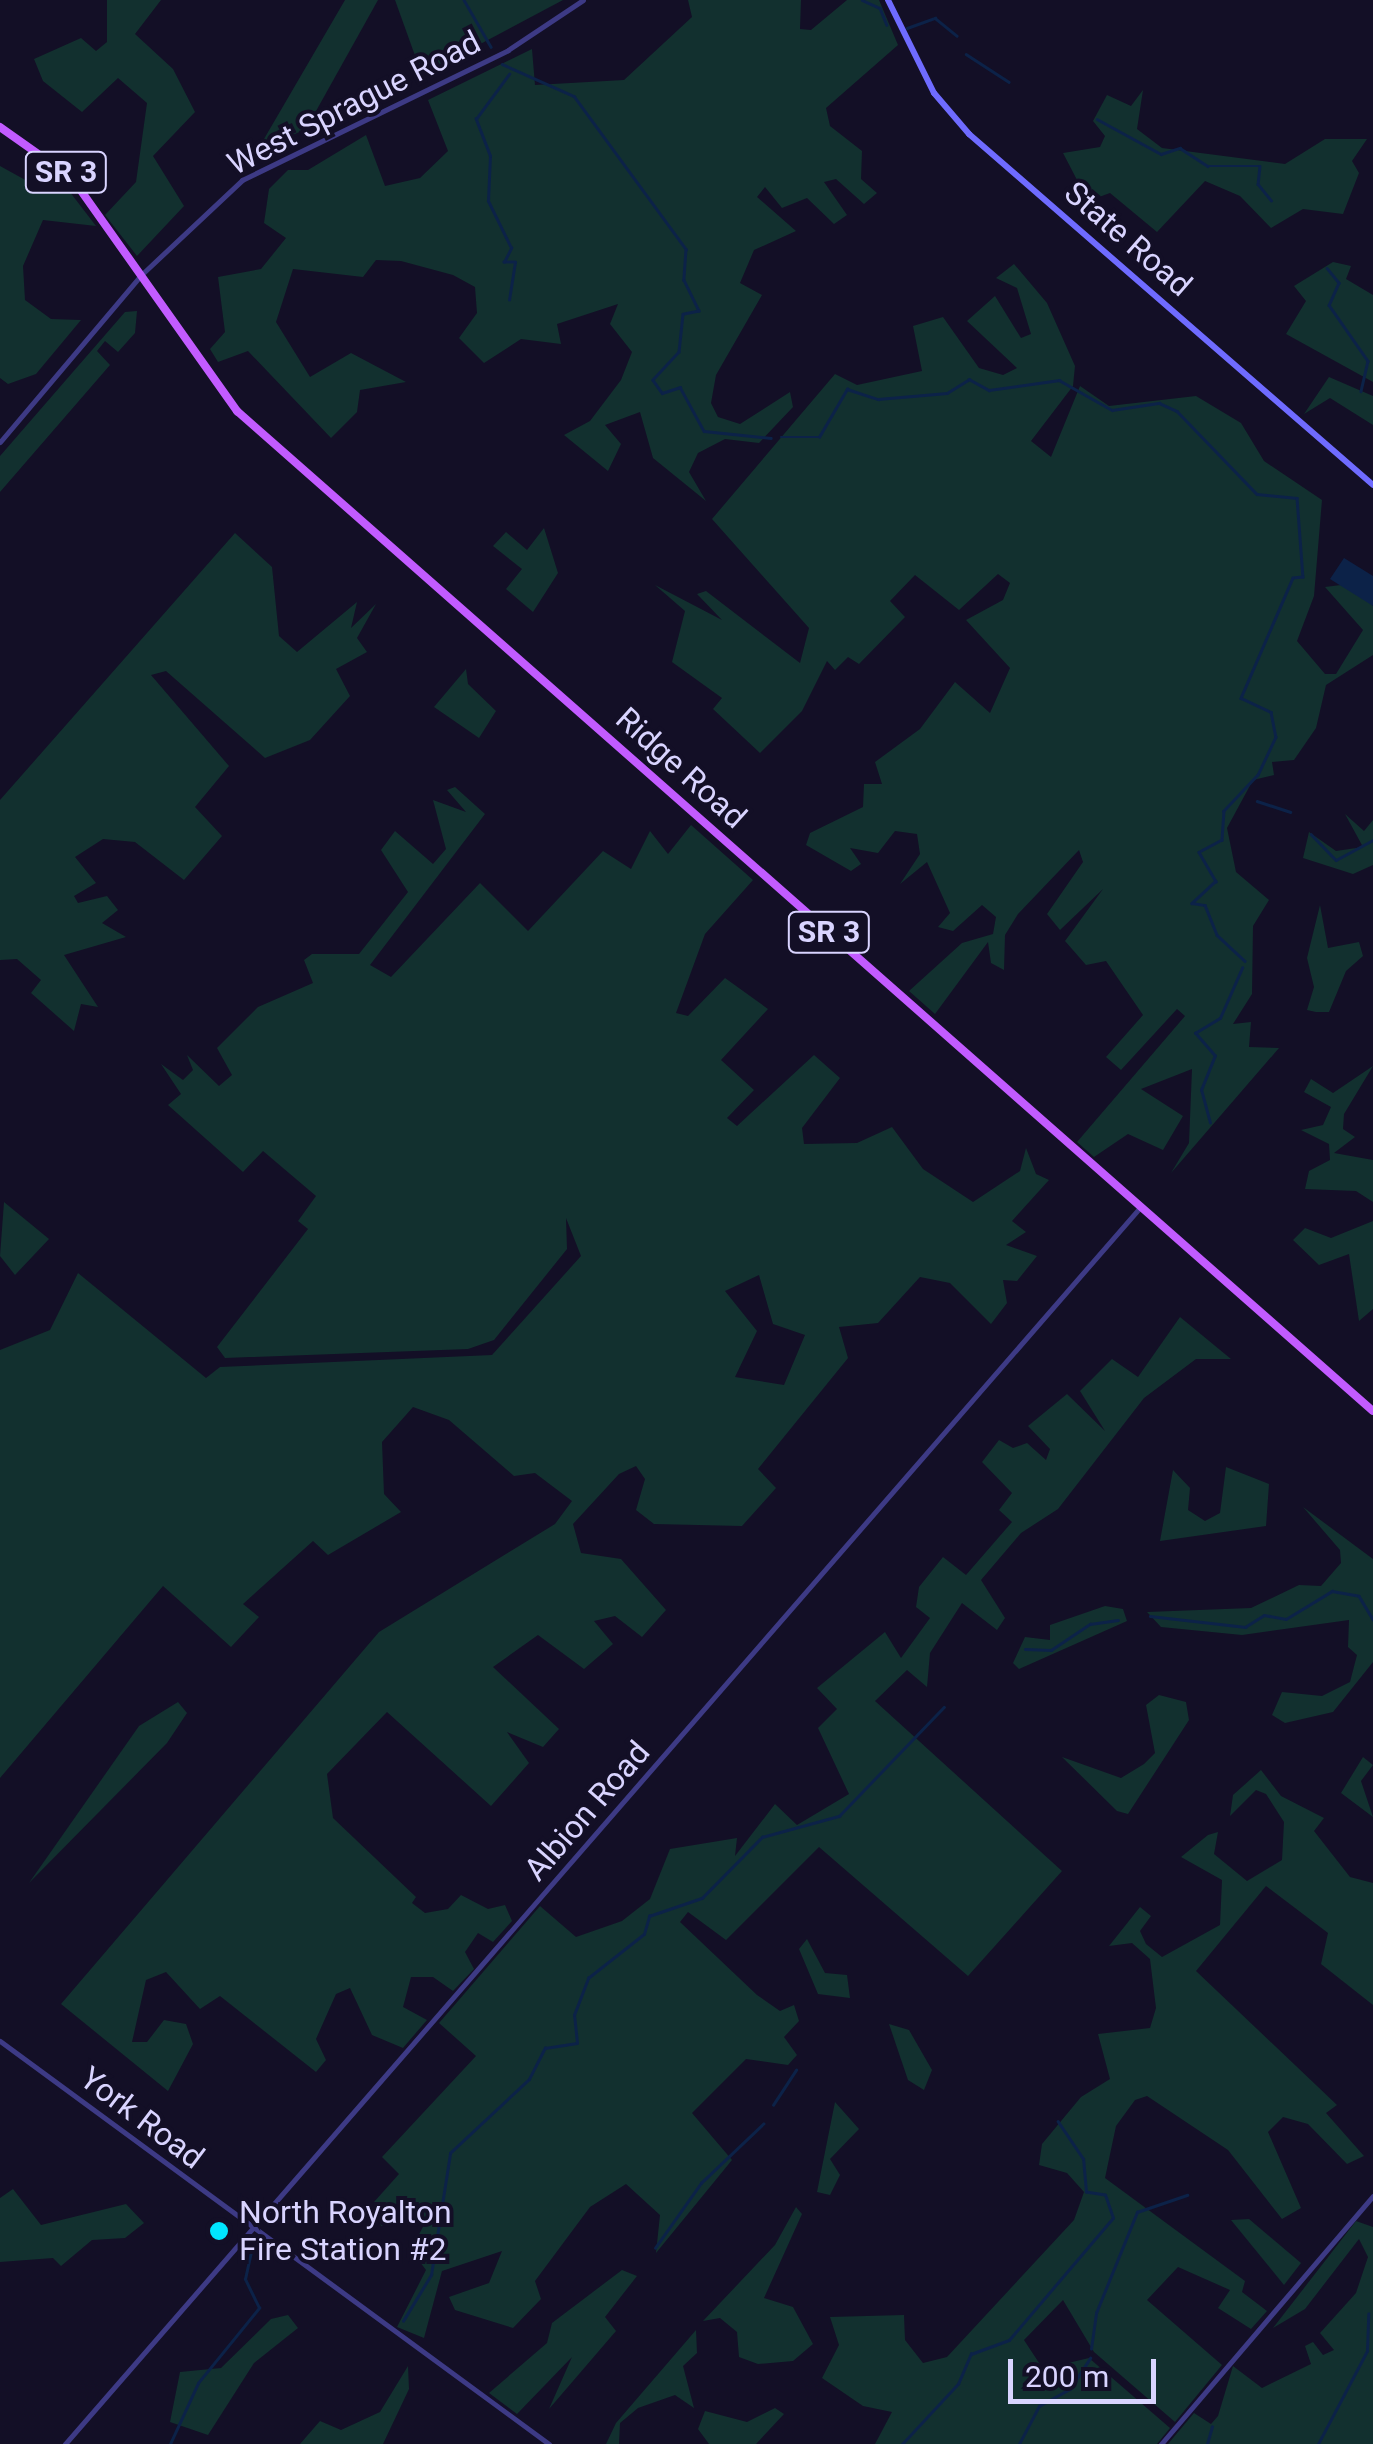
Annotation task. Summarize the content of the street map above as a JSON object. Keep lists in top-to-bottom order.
{
  "streets": {
    "main road": ["SR 3", "State Road", "Ridge Road"],
    "street": ["West Sprague Road", "Albion Road", "York Road"]
  },
  "crossings": [
    ["West Sprague Road", "Ridge Road"],
    ["Ridge Road", "Albion Road"],
    ["Albion Road", "York Road"]
  ],
  "places": ["North Royalton Fire Station #2"],
  "scale_bar": "200 m"
}
